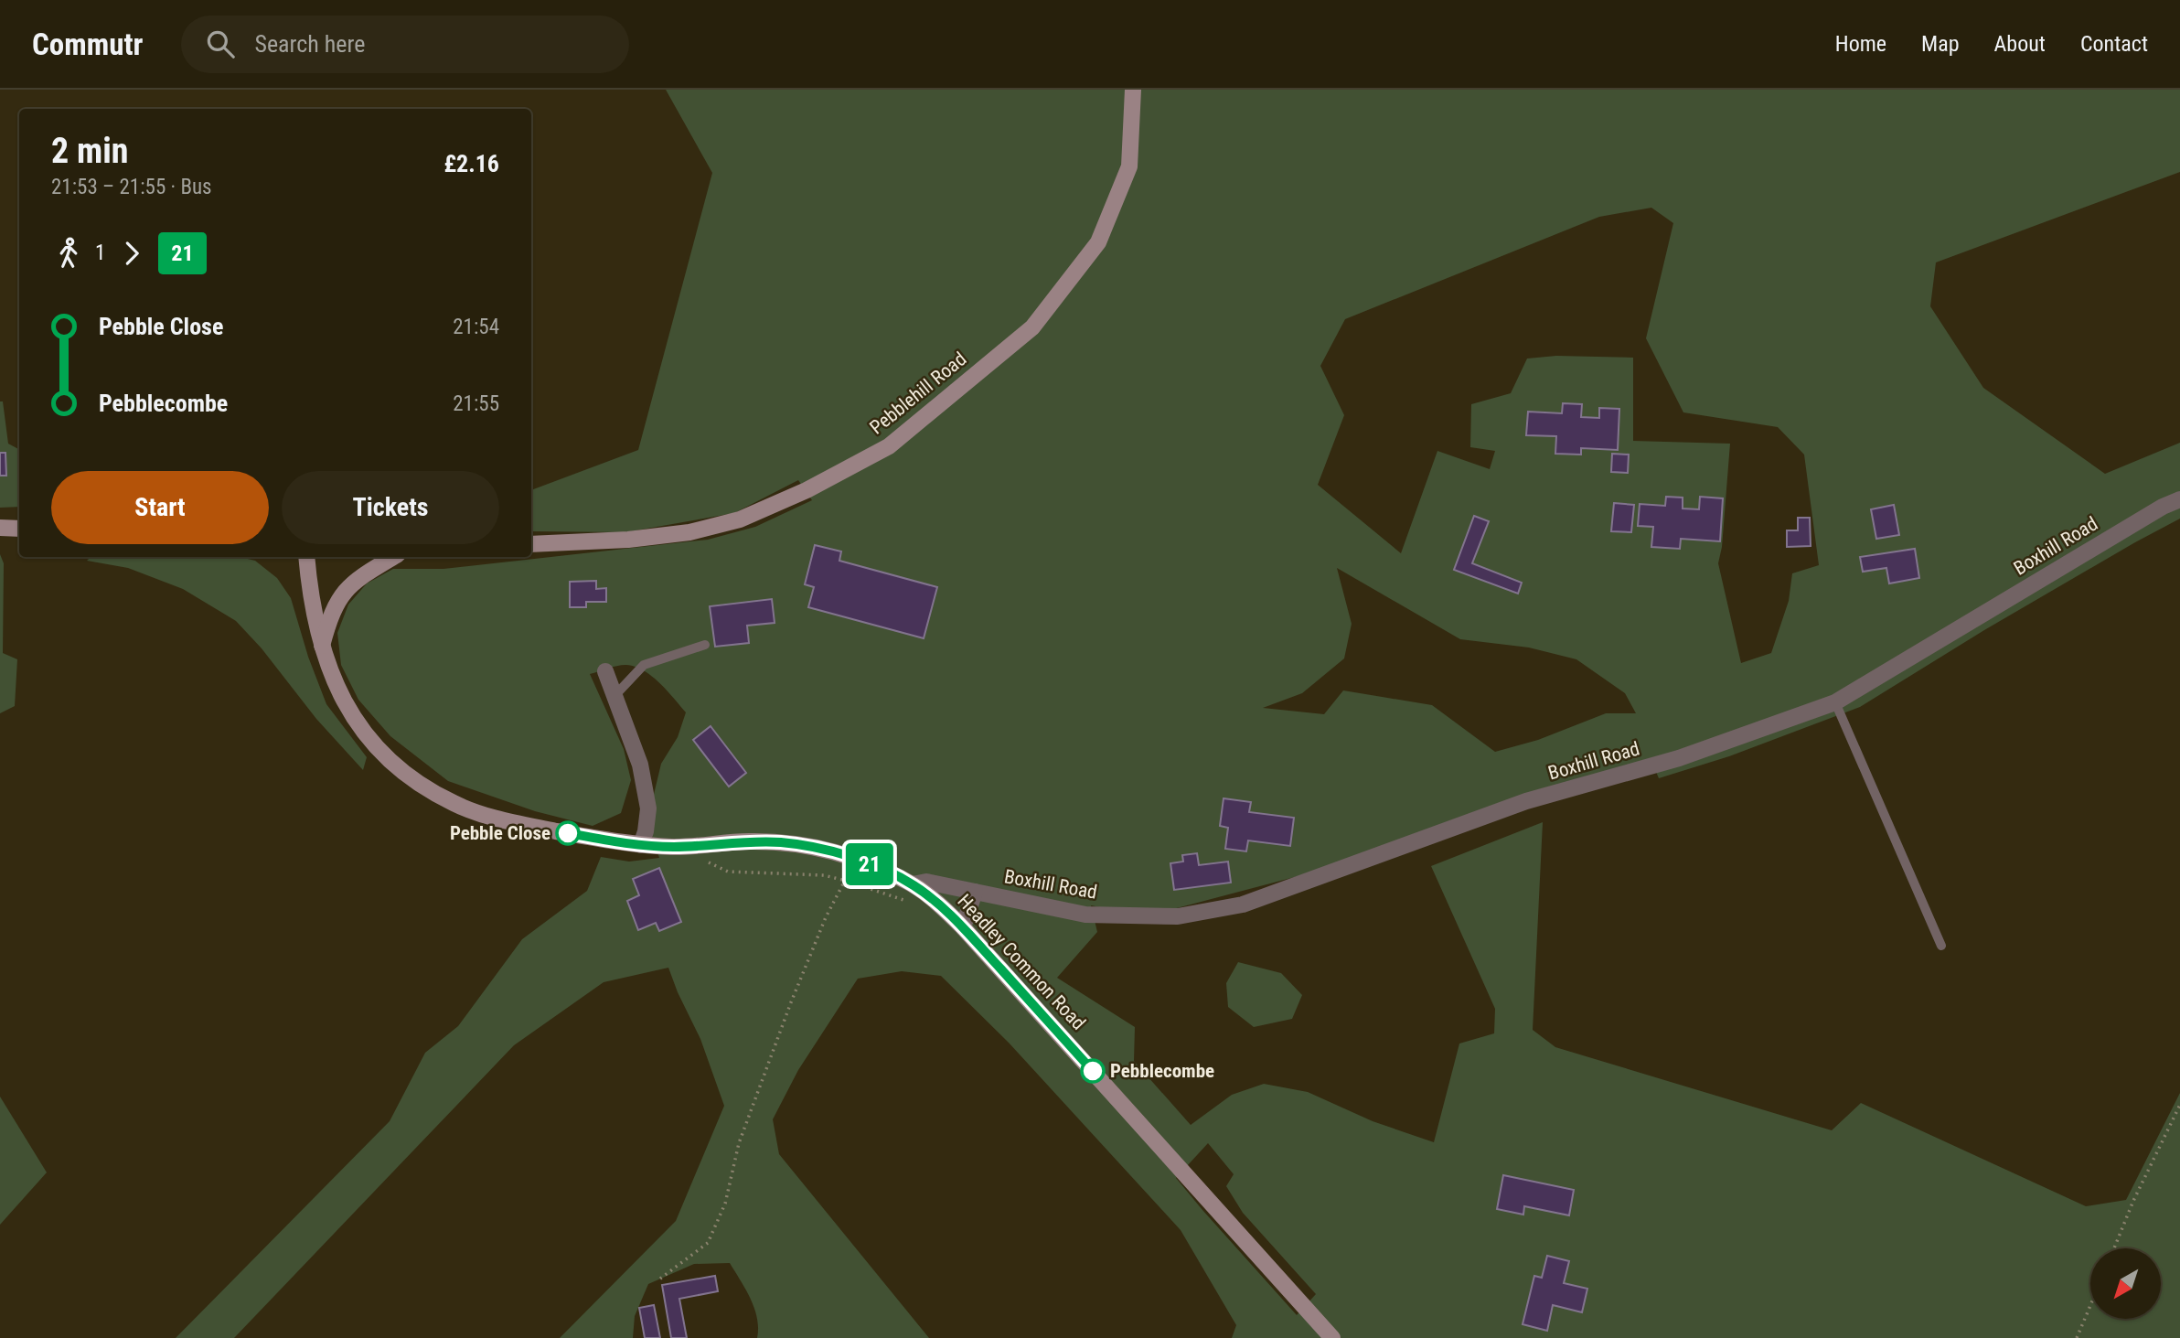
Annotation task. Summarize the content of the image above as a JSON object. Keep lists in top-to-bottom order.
{
  "streets": {
    "main road": ["Pebblehill Road", "Headley Common Road"],
    "street": ["Boxhill Road"]
  },
  "crossings": [
    ["Boxhill Road", "Headley Common Road"]
  ],
  "places": ["Pebble Close", "Pebblecombe"],
  "lines": ["bus line 21"],
  "north": "bottom left",
  "page": {
    "header": "Commutr",
    "search": "Search here",
    "nav": [
      "Home",
      "Map",
      "About",
      "Contact"
    ],
    "on_map": "21",
    "heading": ["2 min", "21:53 – 21:55 · Bus", "£2.16"],
    "legs": ["1", "21"],
    "list": [
      {
        "name": "Pebble Close",
        "value": "21:54"
      },
      {
        "name": "Pebblecombe",
        "value": "21:55"
      }
    ],
    "buttons": ["Start", "Tickets"]
  }
}
